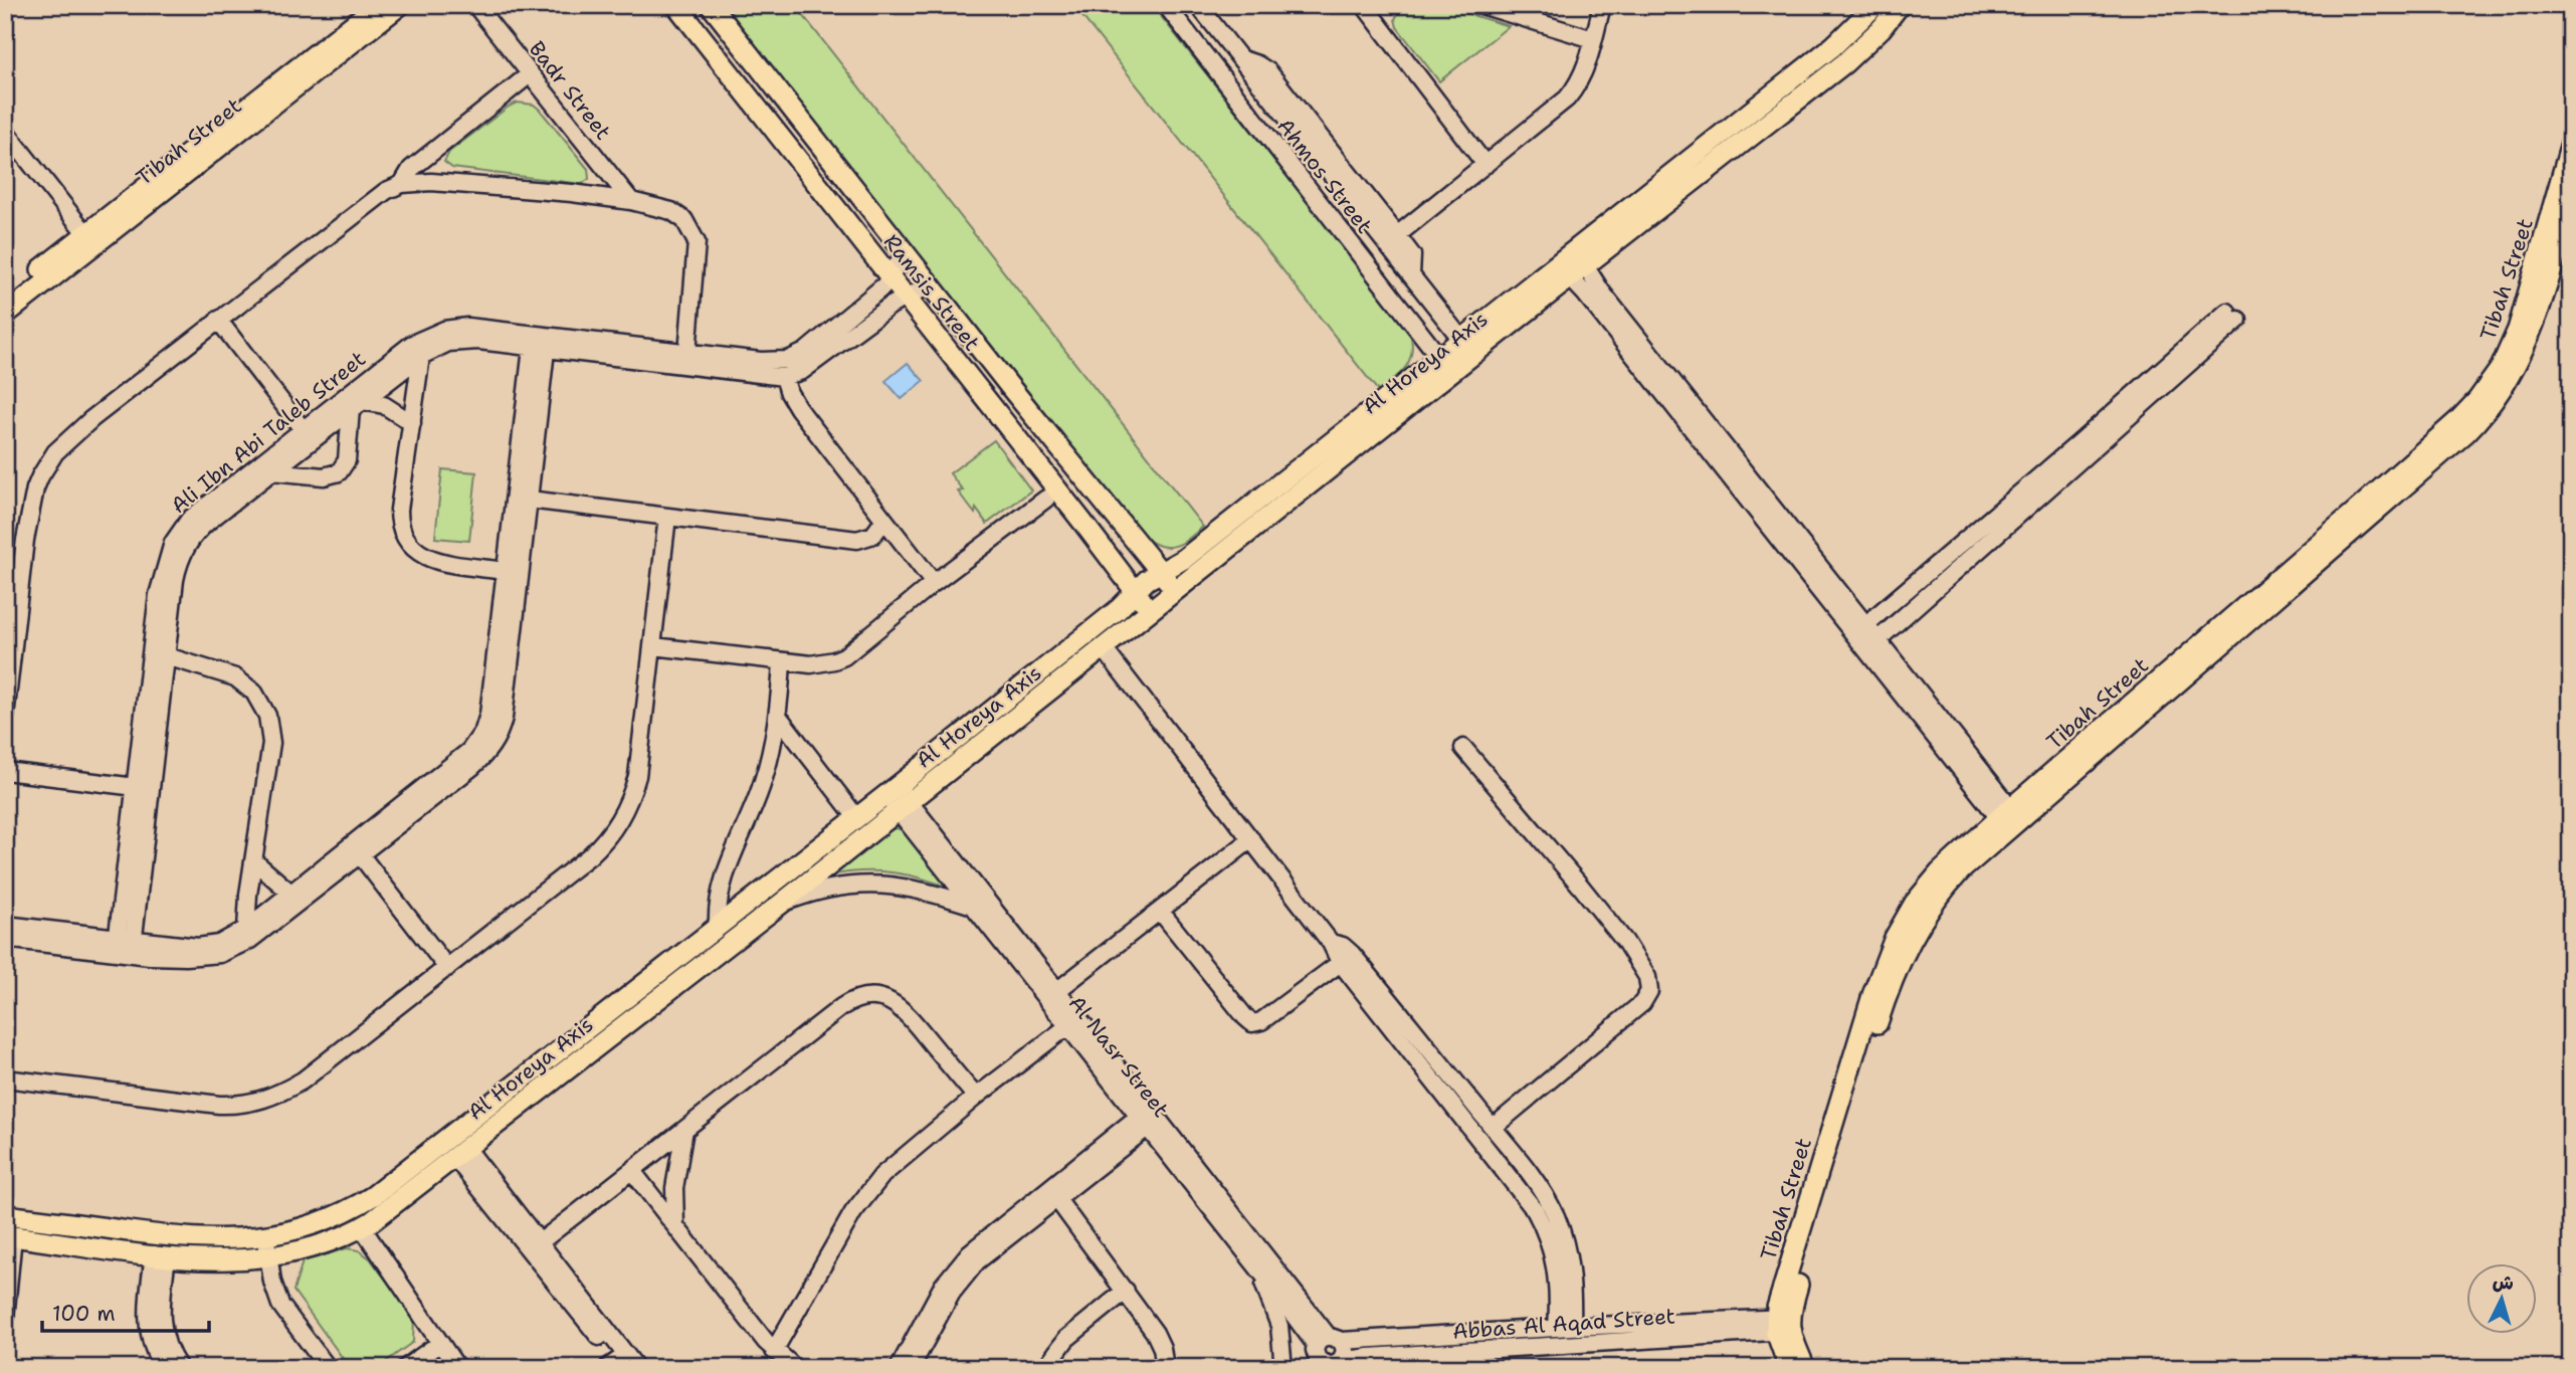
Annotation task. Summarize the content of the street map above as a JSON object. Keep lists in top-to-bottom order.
{
  "streets": {
    "main road": ["Tibah Street", "Ramsis Street", "Al Horeya Axis"],
    "street": [
      "Badr Street",
      "Ahmos Street",
      "Ali Ibn Abi Taleb Street",
      "Al Nasr Street",
      "Abbas Al Aqad Street"
    ]
  },
  "crossings": [
    ["Tibah Street", "Abbas Al Aqad Street"],
    ["Ahmos Street", "Al Horeya Axis"],
    ["Ramsis Street", "Al Horeya Axis"],
    ["Ramsis Street", "Ali Ibn Abi Taleb Street"],
    ["Al Horeya Axis", "Al Nasr Street"],
    ["Al Nasr Street", "Abbas Al Aqad Street"]
  ],
  "scale_bar": "100 m",
  "north": "top"
}
